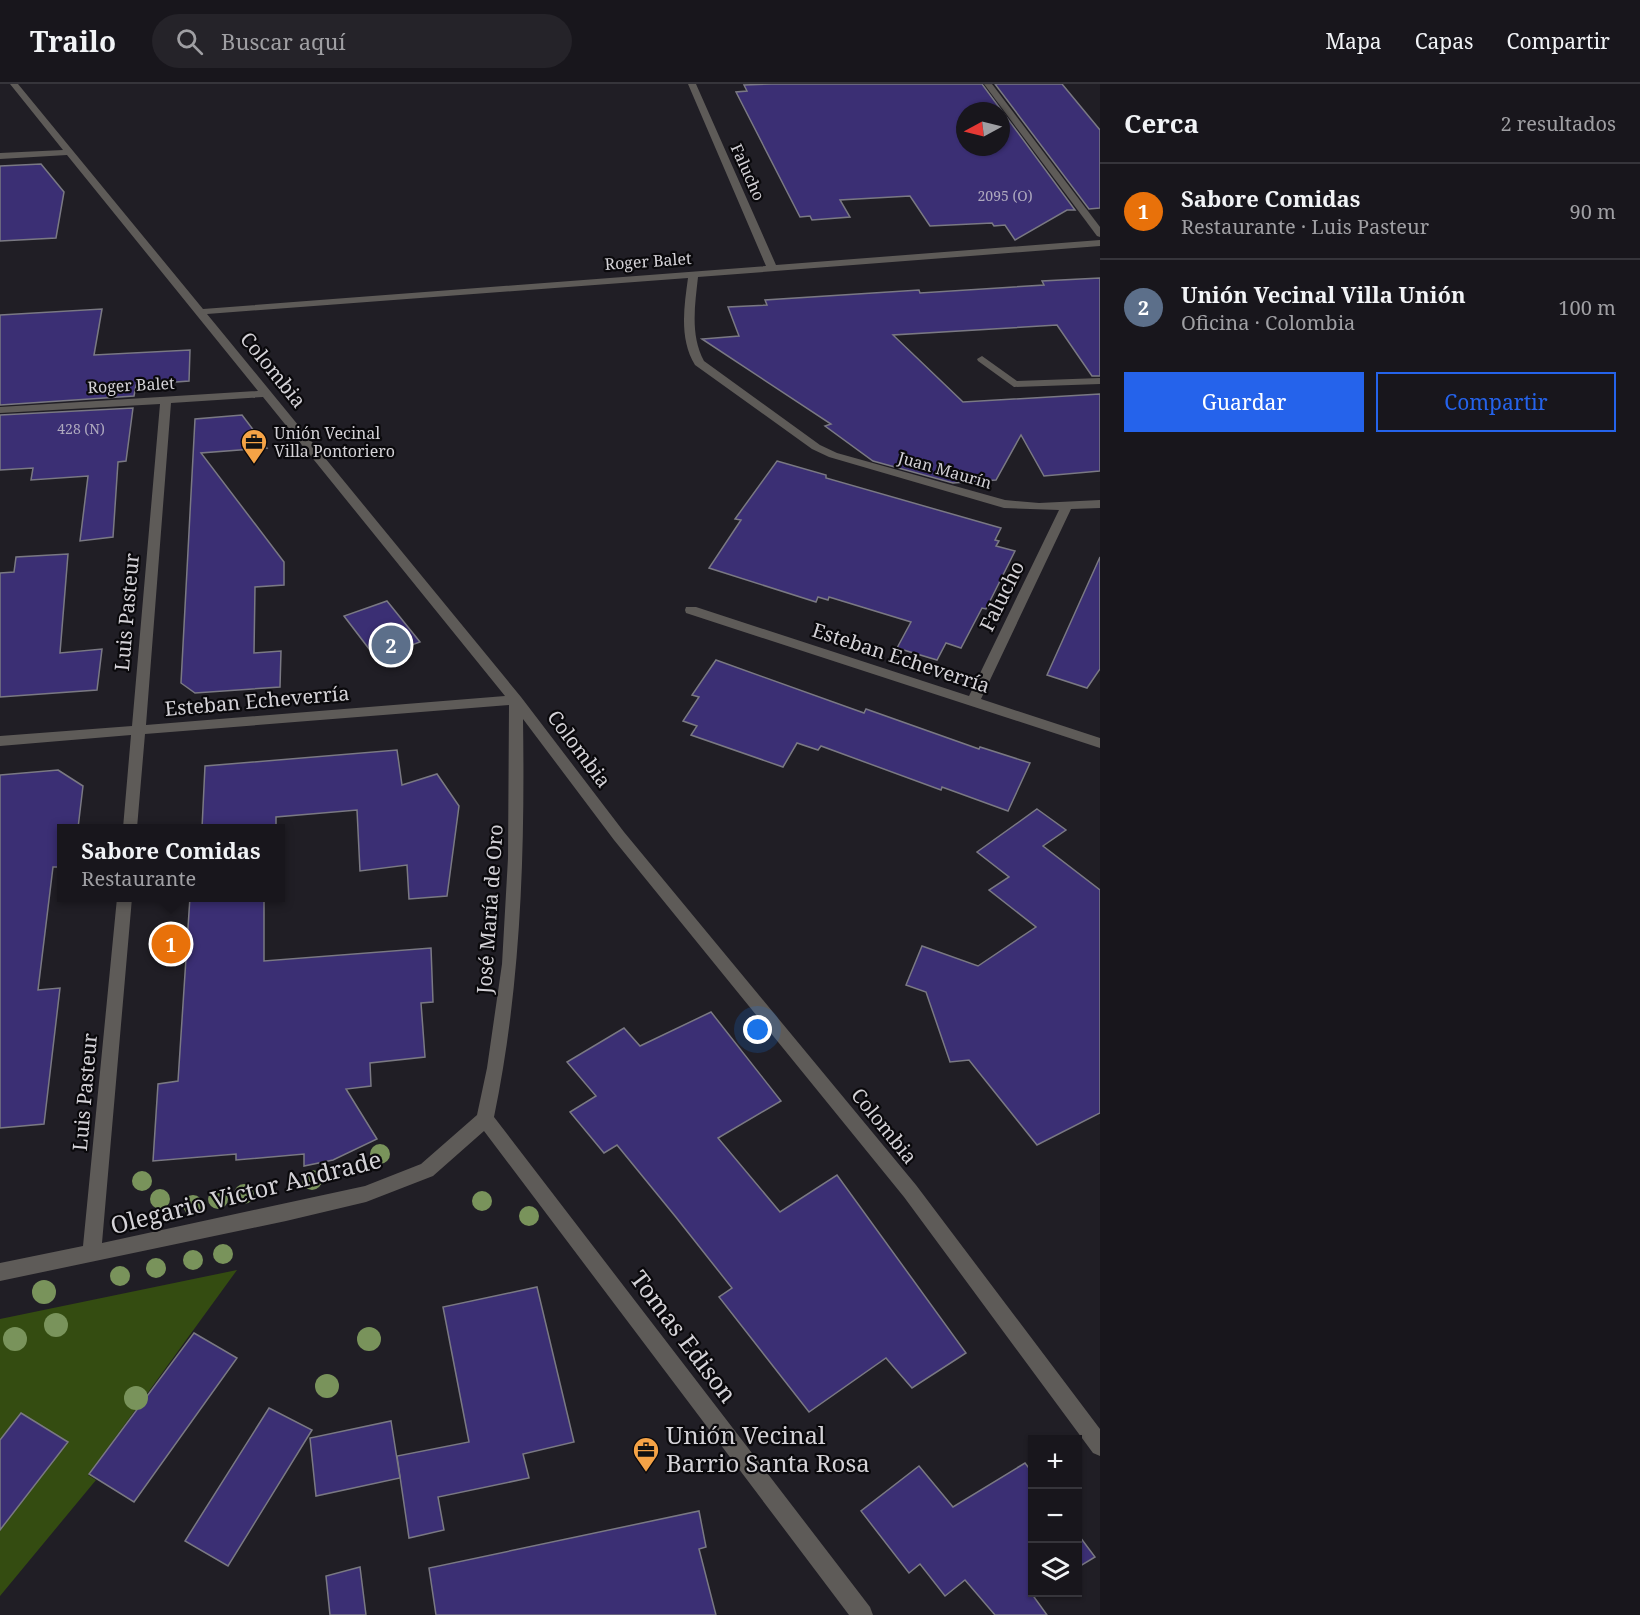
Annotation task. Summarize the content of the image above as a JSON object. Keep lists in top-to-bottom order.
{
  "streets": {
    "street": [
      "Falucho",
      "Roger Balet",
      "Colombia",
      "Juan Maurín",
      "Luis Pasteur",
      "Esteban Echeverría",
      "José María de Oro",
      "Olegario Victor Andrade",
      "Tomas Edison"
    ]
  },
  "crossings": [
    ["Falucho", "Roger Balet"],
    ["Falucho", "Juan Maurín"],
    ["Falucho", "Esteban Echeverría"],
    ["Roger Balet", "Colombia"],
    ["Roger Balet", "Juan Maurín"],
    ["Roger Balet", "Luis Pasteur"],
    ["Colombia", "Esteban Echeverría"],
    ["Colombia", "José María de Oro"],
    ["Luis Pasteur", "Esteban Echeverría"],
    ["Luis Pasteur", "Olegario Victor Andrade"],
    ["Esteban Echeverría", "José María de Oro"],
    ["José María de Oro", "Olegario Victor Andrade"],
    ["José María de Oro", "Tomas Edison"],
    ["Olegario Victor Andrade", "Tomas Edison"]
  ],
  "places": {
    "office": ["Unión Vecinal Villa Pontoriero", "Unión Vecinal Barrio Santa Rosa"]
  },
  "house_numbers": ["2095 (O)", "428 (N)"],
  "north": "left",
  "page": {
    "header": "Trailo",
    "search": "Buscar aquí",
    "nav": ["Mapa", "Capas", "Compartir"],
    "heading": ["Cerca", "2 resultados"],
    "list": [
      {
        "mark": "1",
        "name": "Sabore Comidas",
        "note": "Restaurante · Luis Pasteur",
        "value": "90 m"
      },
      {
        "mark": "2",
        "name": "Unión Vecinal Villa Unión",
        "note": "Oficina · Colombia",
        "value": "100 m"
      }
    ],
    "buttons": ["Guardar", "Compartir"],
    "pins": ["2", "1"],
    "popup": ["Sabore Comidas", "Restaurante"],
    "map_buttons": ["+", "−"]
  }
}
